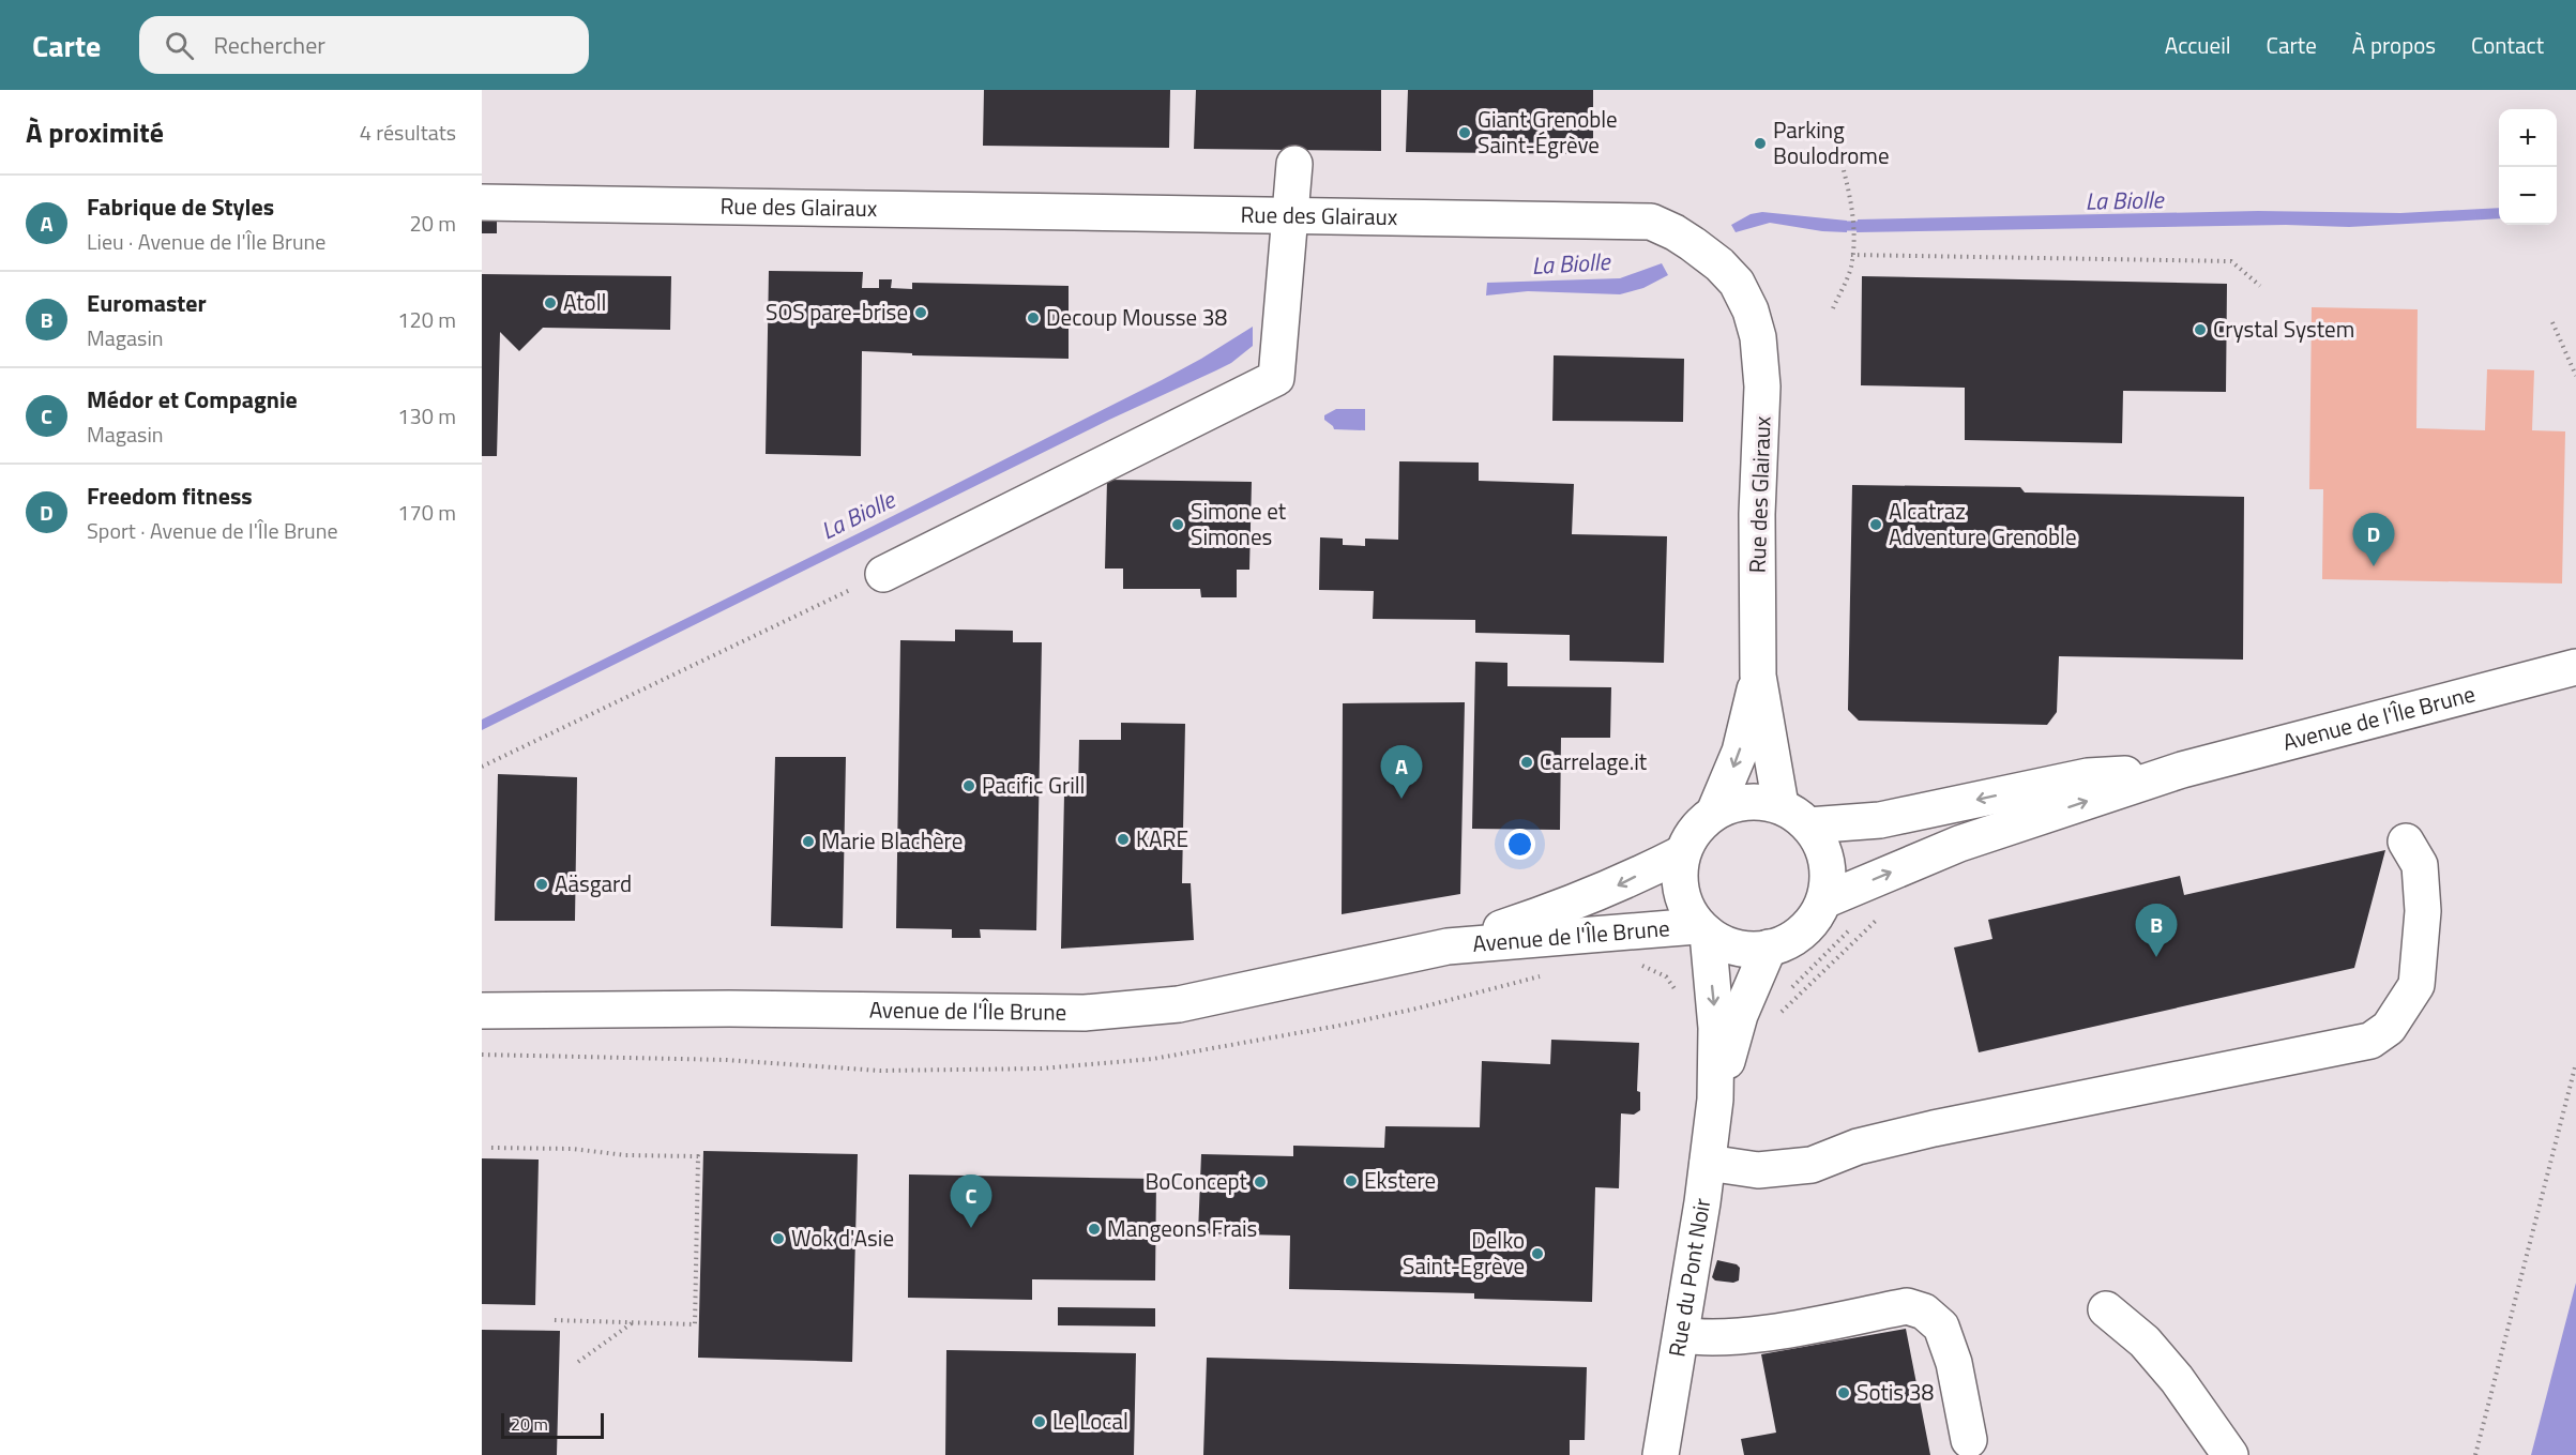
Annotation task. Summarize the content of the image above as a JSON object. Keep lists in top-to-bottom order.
{
  "streets": {
    "street": ["Rue des Glairaux", "Avenue de l'Île Brune", "Rue du Pont Noir"]
  },
  "crossings": [
    ["Rue des Glairaux", "Avenue de l'Île Brune"],
    ["Rue des Glairaux", "Rue du Pont Noir"],
    ["Avenue de l'Île Brune", "Rue du Pont Noir"]
  ],
  "water": ["La Biolle"],
  "places": [
    "Giant Grenoble Saint-Égrève",
    "Parking Boulodrome",
    "Atoll",
    "SOS pare-brise",
    "Decoup Mousse 38",
    "Crystal System",
    "Simone et Simones",
    "Alcatraz Adventure Grenoble",
    "Carrelage.it",
    "Pacific Grill",
    "KARE",
    "Marie Blachère",
    "Aäsgard",
    "Ekstere",
    "BoConcept",
    "Mangeons Frais",
    "Wok d'Asie",
    "Delko Saint-Egrève",
    "Sotis 38",
    "Le Local"
  ],
  "scale_bar": "20 m",
  "page": {
    "header": "Carte",
    "search": "Rechercher",
    "nav": [
      "Accueil",
      "Carte",
      "À propos",
      "Contact"
    ],
    "heading": ["À proximité", "4 résultats"],
    "map_buttons": ["+", "−"],
    "list": [
      {
        "mark": "A",
        "name": "Fabrique de Styles",
        "note": "Lieu · Avenue de l'Île Brune",
        "value": "20 m"
      },
      {
        "mark": "B",
        "name": "Euromaster",
        "note": "Magasin",
        "value": "120 m"
      },
      {
        "mark": "C",
        "name": "Médor et Compagnie",
        "note": "Magasin",
        "value": "130 m"
      },
      {
        "mark": "D",
        "name": "Freedom fitness",
        "note": "Sport · Avenue de l'Île Brune",
        "value": "170 m"
      }
    ],
    "pins": [
      "D",
      "A",
      "B",
      "C"
    ],
    "scale": "20 m"
  }
}
